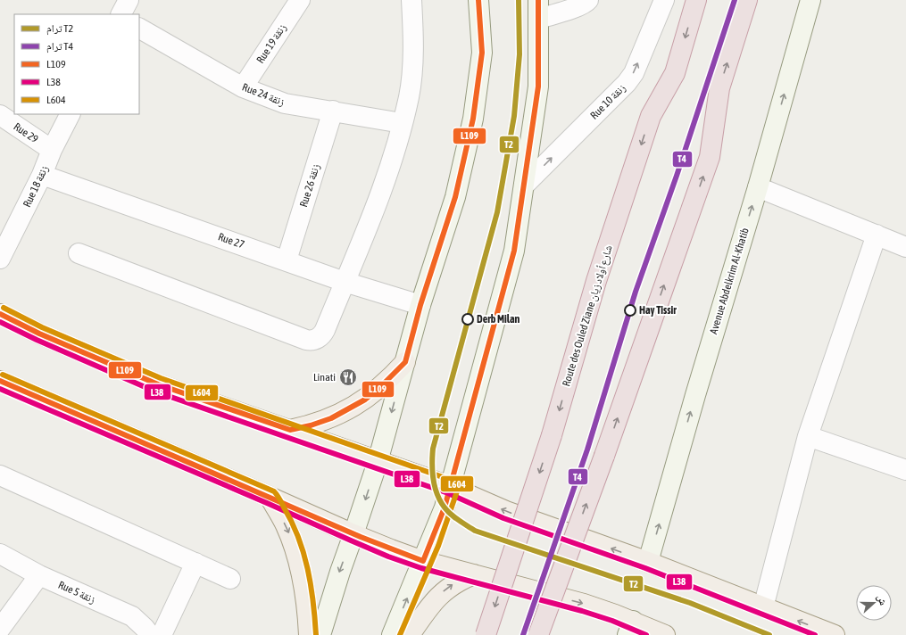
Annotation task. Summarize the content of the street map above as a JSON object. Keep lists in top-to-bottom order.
{
  "streets": {
    "highway": ["Route des Ouled Ziane شارع أولاد زيان"],
    "main road": ["Avenue Abdelkrim Al-Khatib"],
    "street": [
      "Rue 19 زنقة",
      "Rue 24 زنقة",
      "Rue 10 زنقة",
      "Rue 29",
      "Rue 26 زنقة",
      "Rue 18 زنقة",
      "Rue 27",
      "Rue 5 زنقة"
    ]
  },
  "crossings": [
    ["Rue 19 زنقة", "Rue 24 زنقة"],
    ["Rue 24 زنقة", "Rue 26 زنقة"],
    ["Rue 29", "Rue 18 زنقة"],
    ["Rue 26 زنقة", "Rue 27"],
    ["Rue 18 زنقة", "Rue 27"]
  ],
  "one_way": ["Rue 10 زنقة", "Avenue Abdelkrim Al-Khatib"],
  "places": {
    "other": ["Hay Tissir", "Derb Milan"],
    "restaurant": ["Linati"]
  },
  "lines": [
    "tram line T2",
    "tram line T4",
    "transit line L109",
    "transit line L604",
    "transit line L38"
  ],
  "legend": [
    "ترام T2",
    "ترام T4",
    "L109",
    "L38",
    "L604"
  ],
  "north": "right"
}
